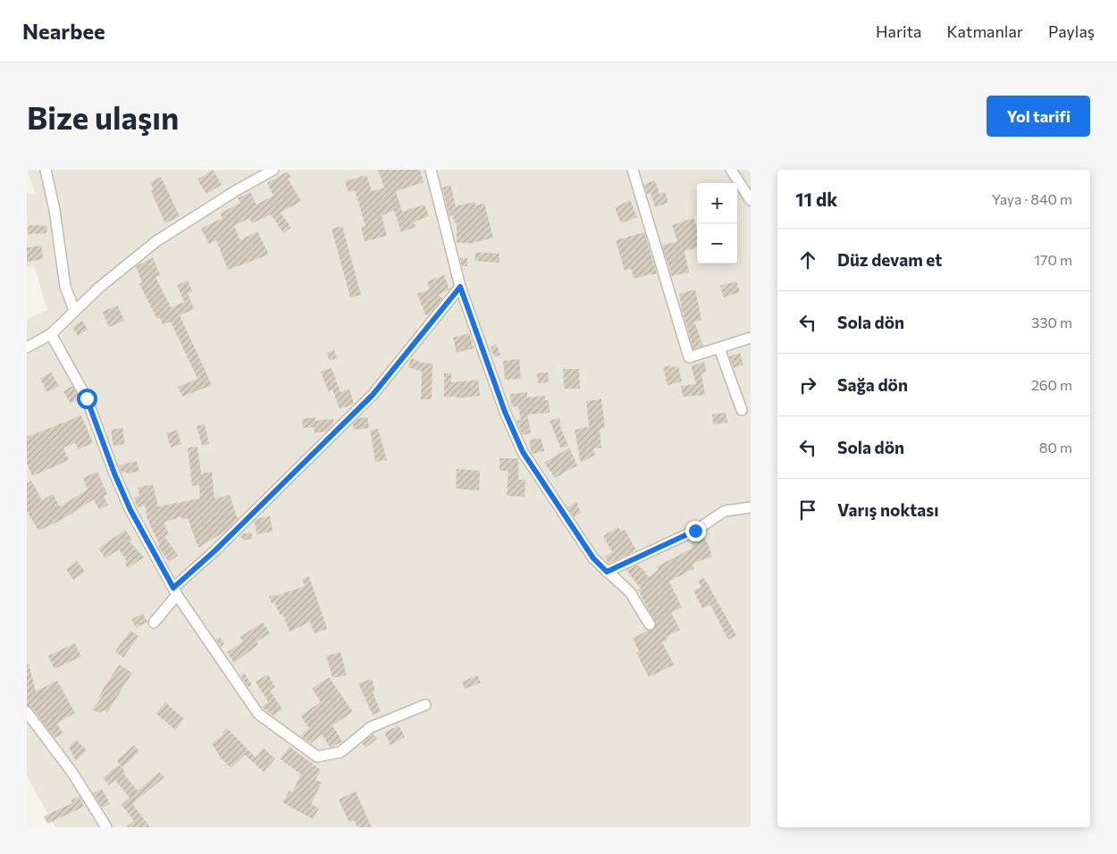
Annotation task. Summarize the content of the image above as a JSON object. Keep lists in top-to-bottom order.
{
  "page": {
    "header": "Nearbee",
    "nav": ["Harita", "Katmanlar", "Paylaş"],
    "buttons": "Yol tarifi",
    "title": "Bize ulaşın",
    "heading": ["11 dk", "Yaya · 840 m"],
    "map_buttons": ["+", "−"],
    "list": [
      ["Düz devam et", "170 m"],
      ["Sola dön", "330 m"],
      ["Sağa dön", "260 m"],
      ["Sola dön", "80 m"],
      "Varış noktası"
    ]
  }
}
